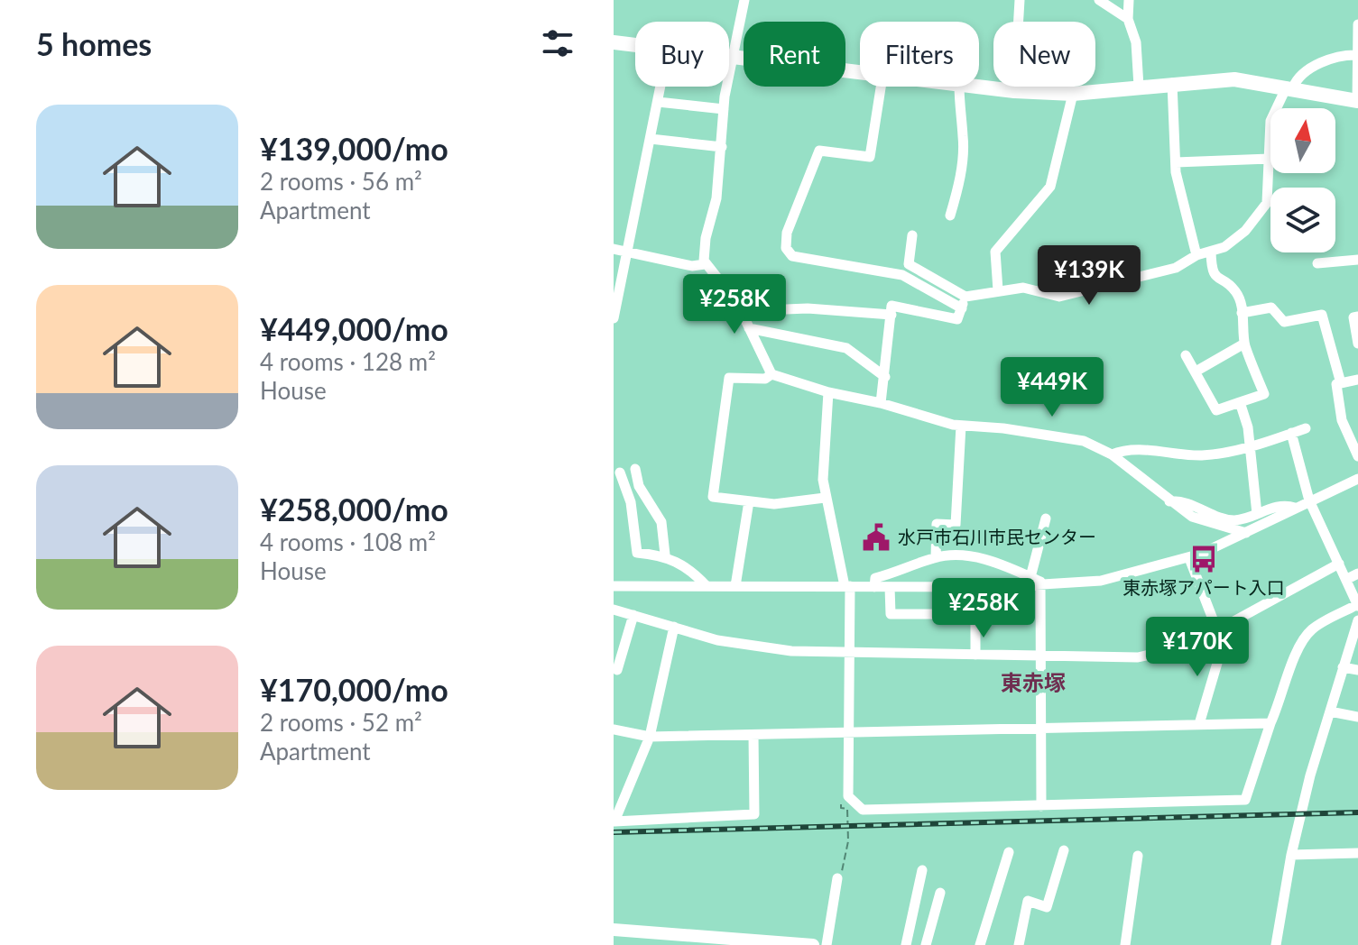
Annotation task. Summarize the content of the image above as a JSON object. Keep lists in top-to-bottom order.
{
  "districts": ["東赤塚"],
  "places": {
    "public building": ["水戸市石川市民センター"],
    "bus stop": ["東赤塚アパート入口"]
  },
  "north": "top",
  "page": {
    "heading": "5 homes",
    "chip": [
      "Buy",
      "Rent",
      "Filters",
      "New"
    ],
    "list": [
      {
        "name": "¥139,000/mo",
        "note": "2 rooms · 56 m² · Apartment"
      },
      {
        "name": "¥449,000/mo",
        "note": "4 rooms · 128 m² · House"
      },
      {
        "name": "¥258,000/mo",
        "note": "4 rooms · 108 m² · House"
      },
      {
        "name": "¥170,000/mo",
        "note": "2 rooms · 52 m² · Apartment"
      }
    ],
    "price": [
      "¥139K",
      "¥258K",
      "¥449K",
      "¥258K",
      "¥170K"
    ]
  }
}
